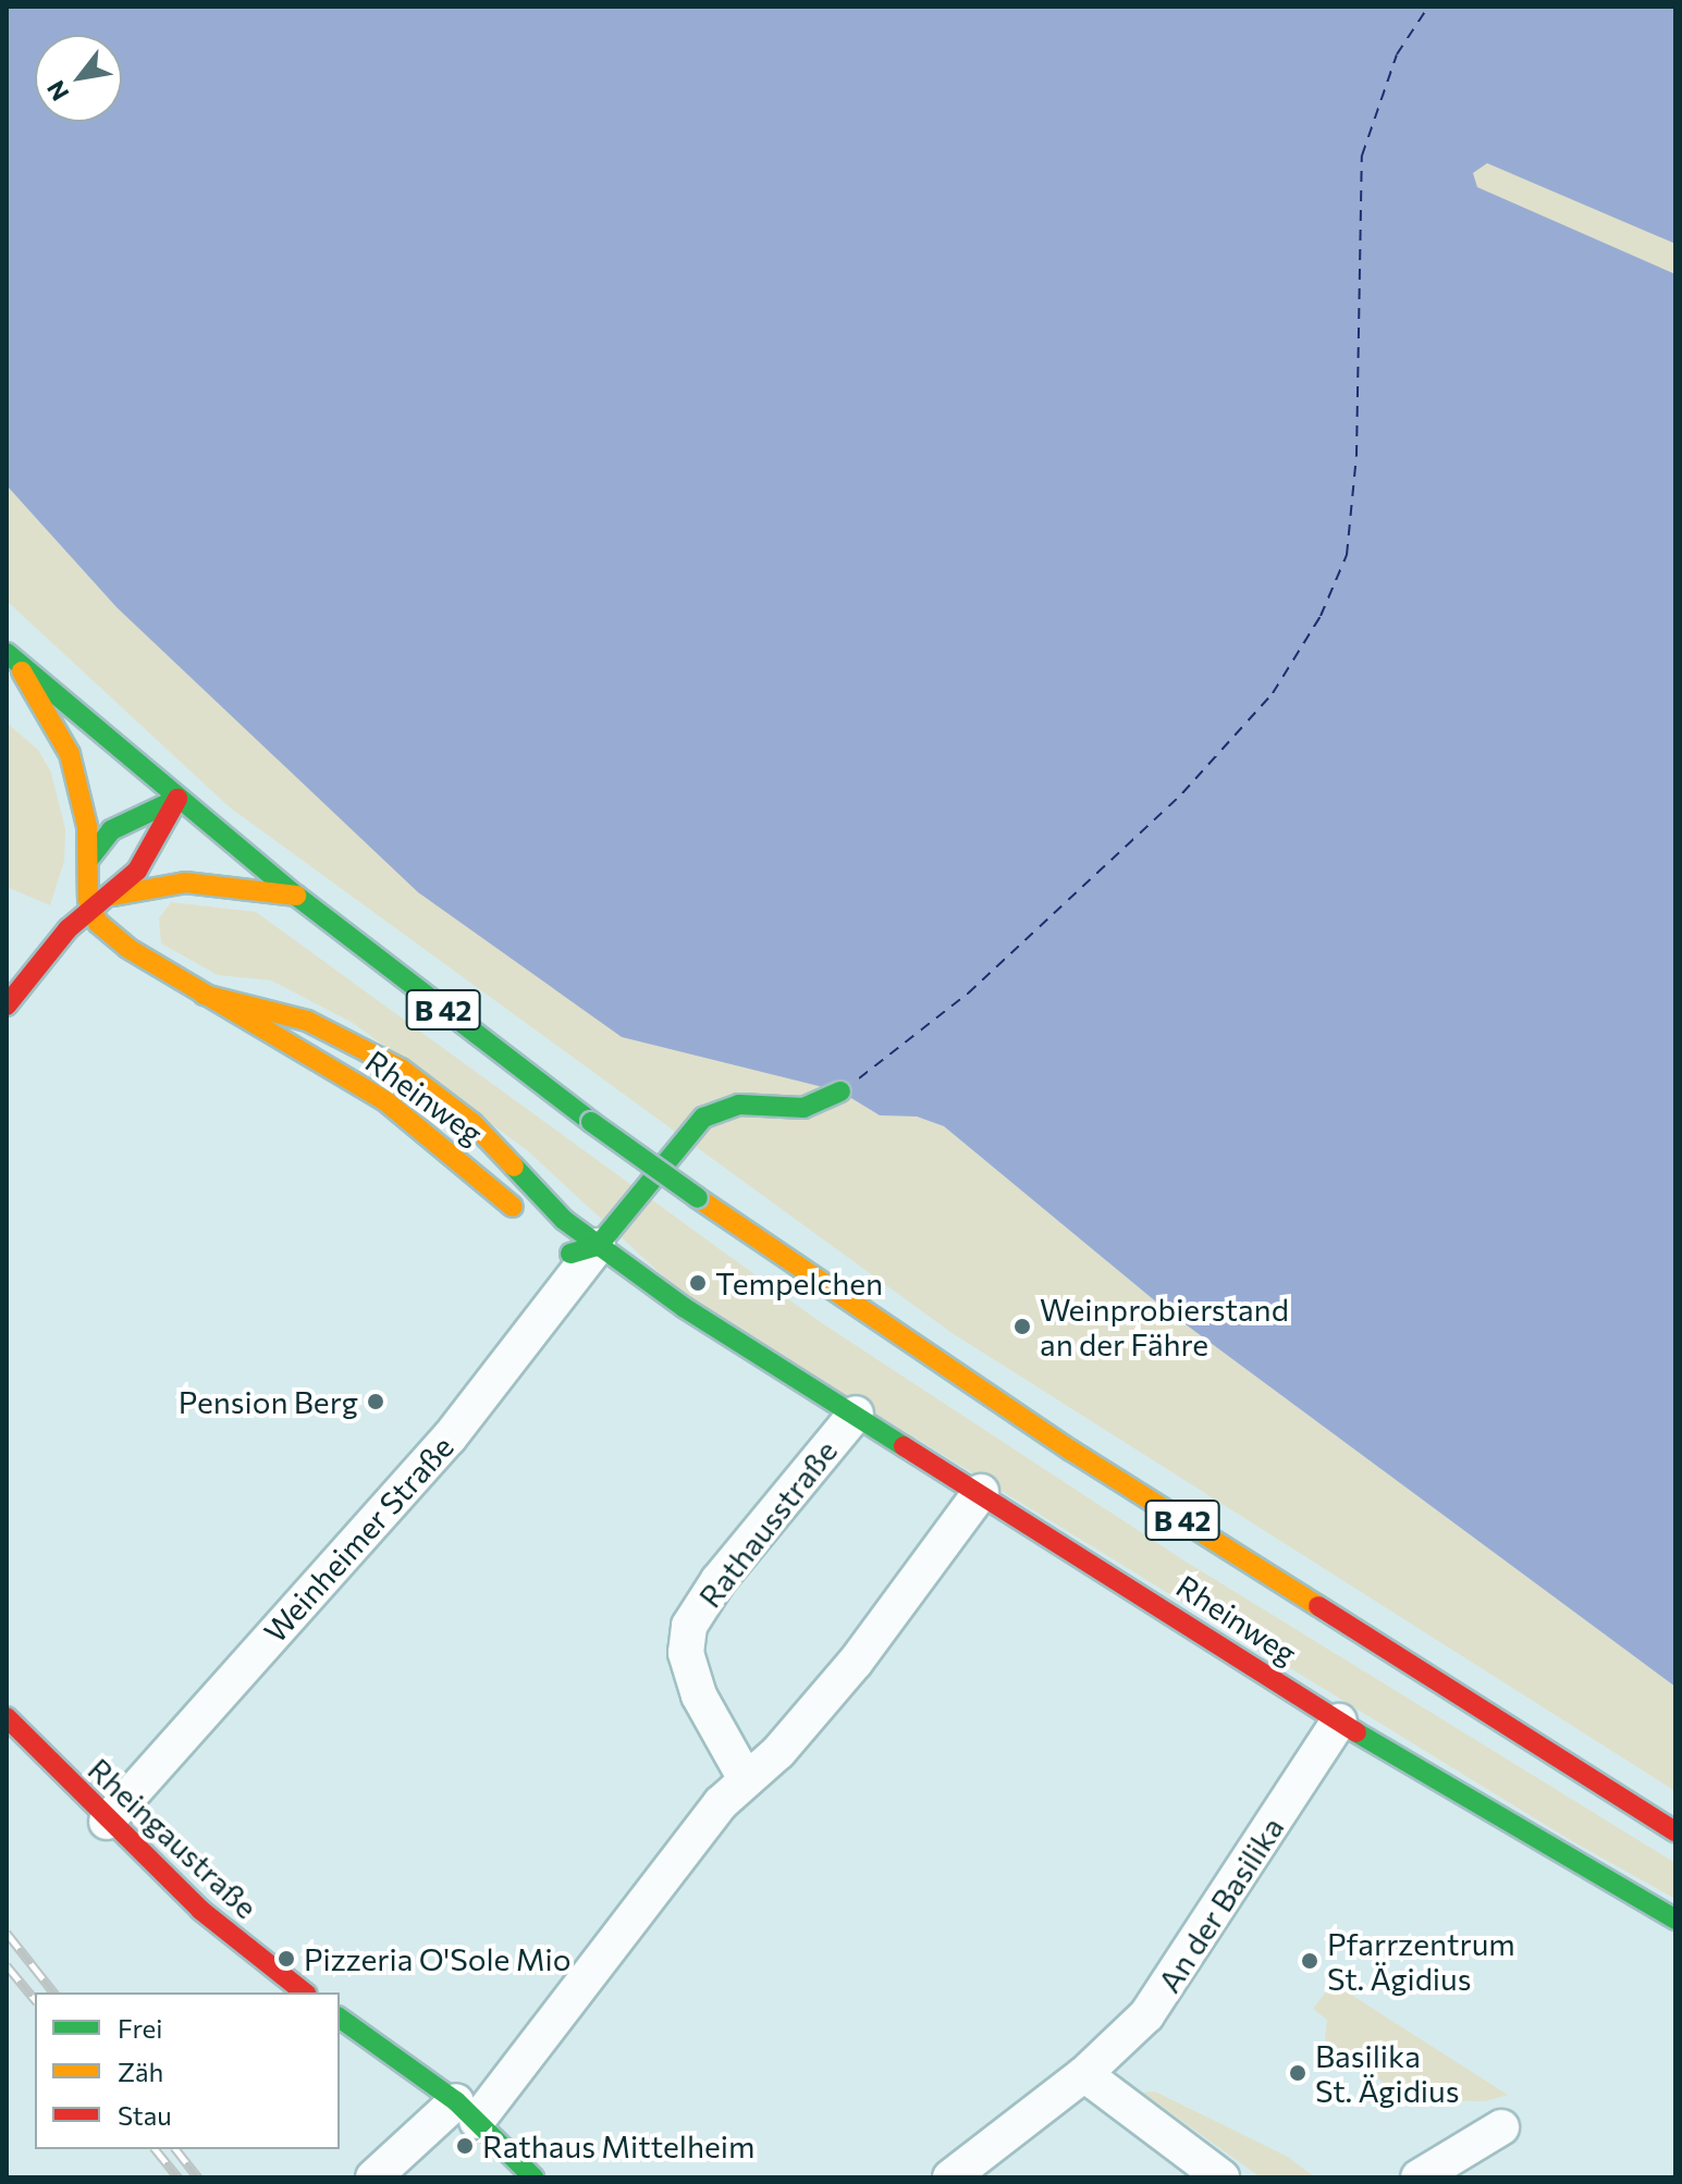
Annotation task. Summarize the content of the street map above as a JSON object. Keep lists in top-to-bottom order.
{
  "streets": {
    "main road": ["B 42", "Rheinweg", "Rheingaustraße"],
    "street": ["Rathausstraße", "Weinheimer Straße", "An der Basilika"]
  },
  "crossings": [
    ["Rheinweg", "Rathausstraße"],
    ["Rheinweg", "Weinheimer Straße"],
    ["Rheinweg", "An der Basilika"],
    ["Weinheimer Straße", "Rheingaustraße"]
  ],
  "places": [
    "Tempelchen",
    "Weinprobierstand an der Fähre",
    "Pension Berg",
    "Pizzeria O'Sole Mio",
    "Pfarrzentrum St. Ägidius",
    "Basilika St. Ägidius",
    "Rathaus Mittelheim"
  ],
  "legend": ["Frei", "Zäh", "Stau"],
  "north": "bottom left"
}
